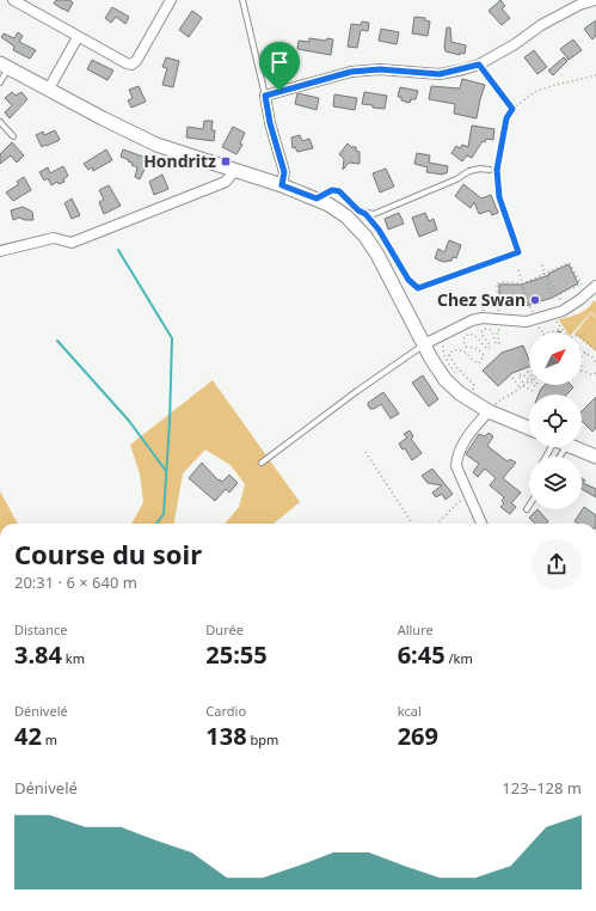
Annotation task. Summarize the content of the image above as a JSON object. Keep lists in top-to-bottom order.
{
  "places": {
    "transit": ["Hondritz"],
    "other": ["Chez Swan"]
  },
  "north": "top right",
  "page": {
    "heading": ["Course du soir", "20:31 · 6 × 640 m"],
    "stats": [
      ["Distance", "3.84 km"],
      ["Durée", "25:55"],
      ["Allure", "6:45 /km"],
      ["Dénivelé", "42 m"],
      ["Cardio", "138 bpm"],
      ["kcal", "269"]
    ],
    "chart": ["Dénivelé", "123–128 m"]
  }
}
